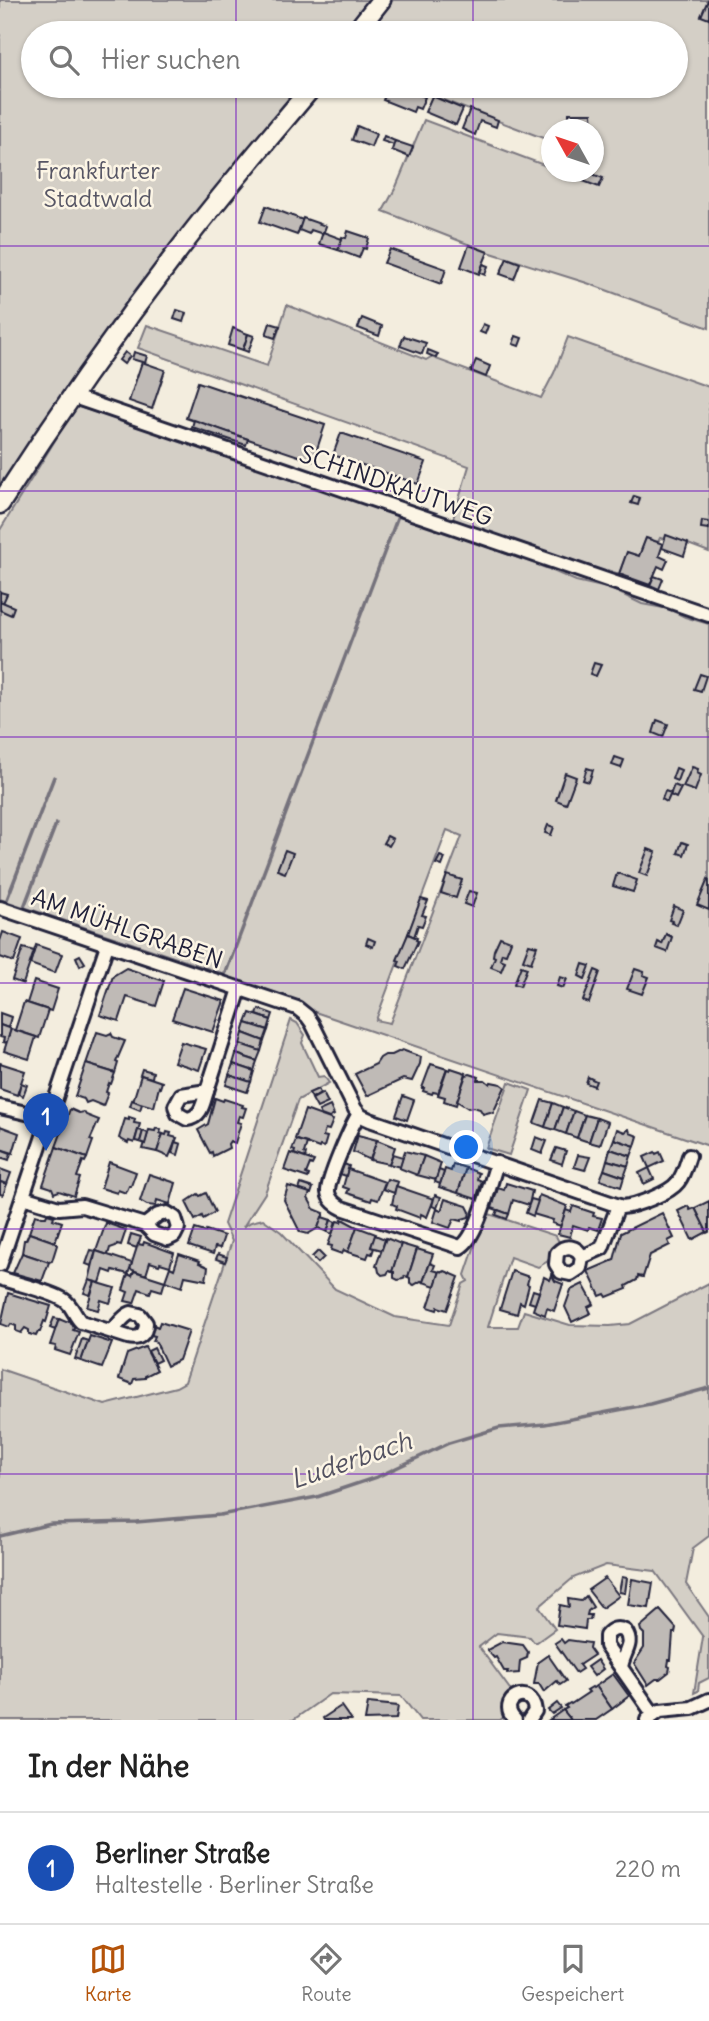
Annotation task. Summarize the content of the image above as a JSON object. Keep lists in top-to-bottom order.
{
  "streets": {
    "street": ["SCHINDKAUTWEG", "AM MÜHLGRABEN"]
  },
  "water": ["Luderbach"],
  "parks": ["Frankfurter Stadtwald"],
  "north": "top left",
  "page": {
    "search": "Hier suchen",
    "pins": "1",
    "heading": "In der Nähe",
    "list": [
      {
        "mark": "1",
        "name": "Berliner Straße",
        "note": "Haltestelle · Berliner Straße",
        "value": "220 m"
      }
    ],
    "nav": ["Karte", "Route", "Gespeichert"]
  }
}
